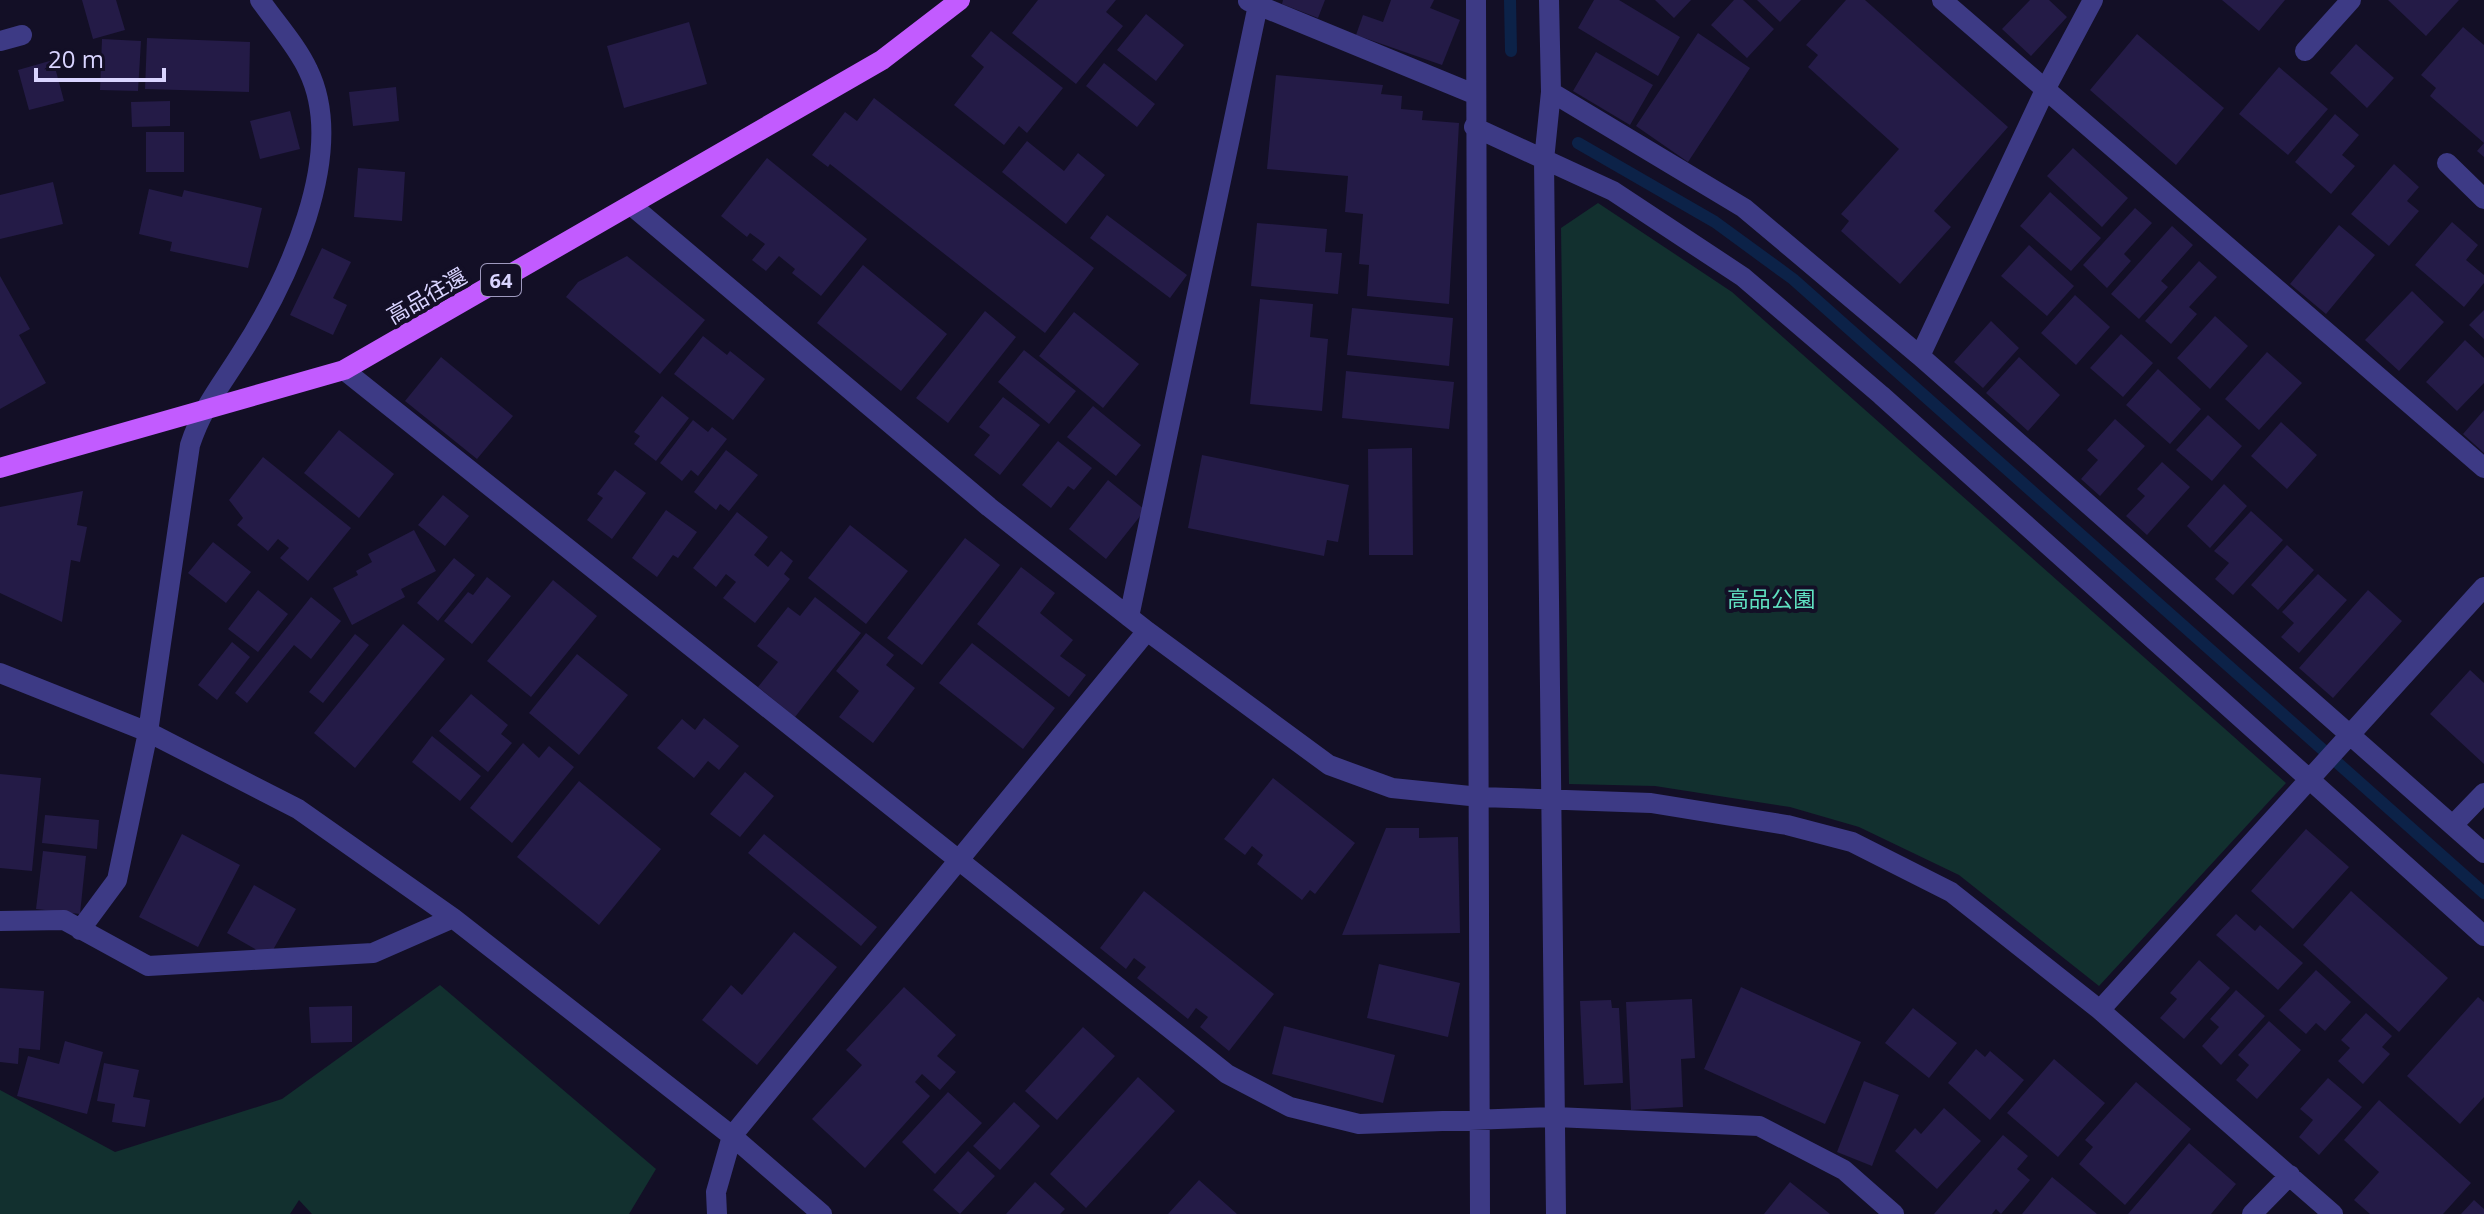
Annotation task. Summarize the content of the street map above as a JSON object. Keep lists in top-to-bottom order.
{
  "streets": {
    "main road": ["64", "高品往還"]
  },
  "parks": ["高品公園"],
  "scale_bar": "20 m"
}
